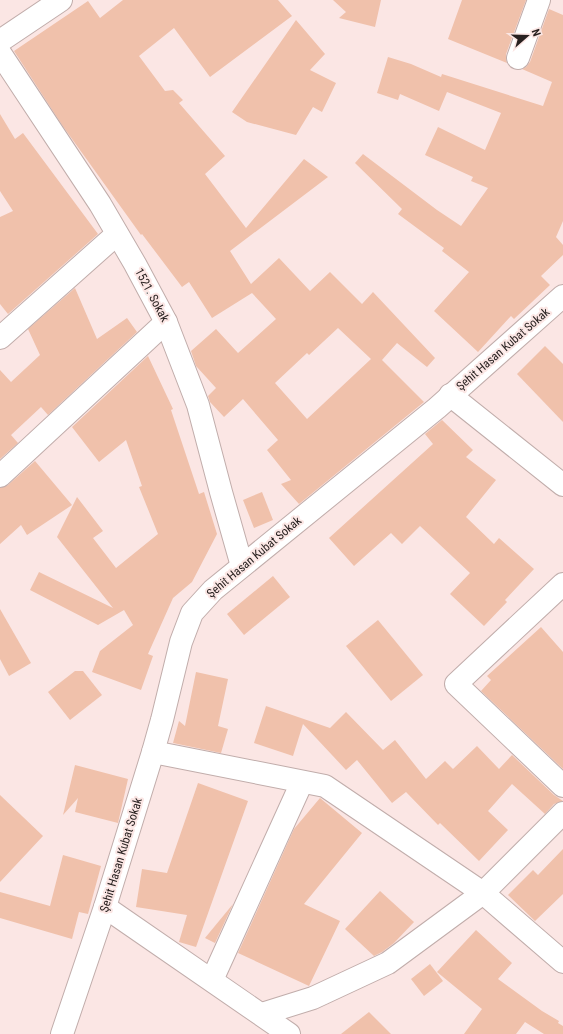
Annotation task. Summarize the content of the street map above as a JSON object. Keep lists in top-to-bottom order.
{
  "streets": {
    "street": ["1521. Sokak", "Şehit Hasan Kubat Sokak"]
  },
  "crossings": [
    ["1521. Sokak", "Şehit Hasan Kubat Sokak"]
  ],
  "north": "right"
}
